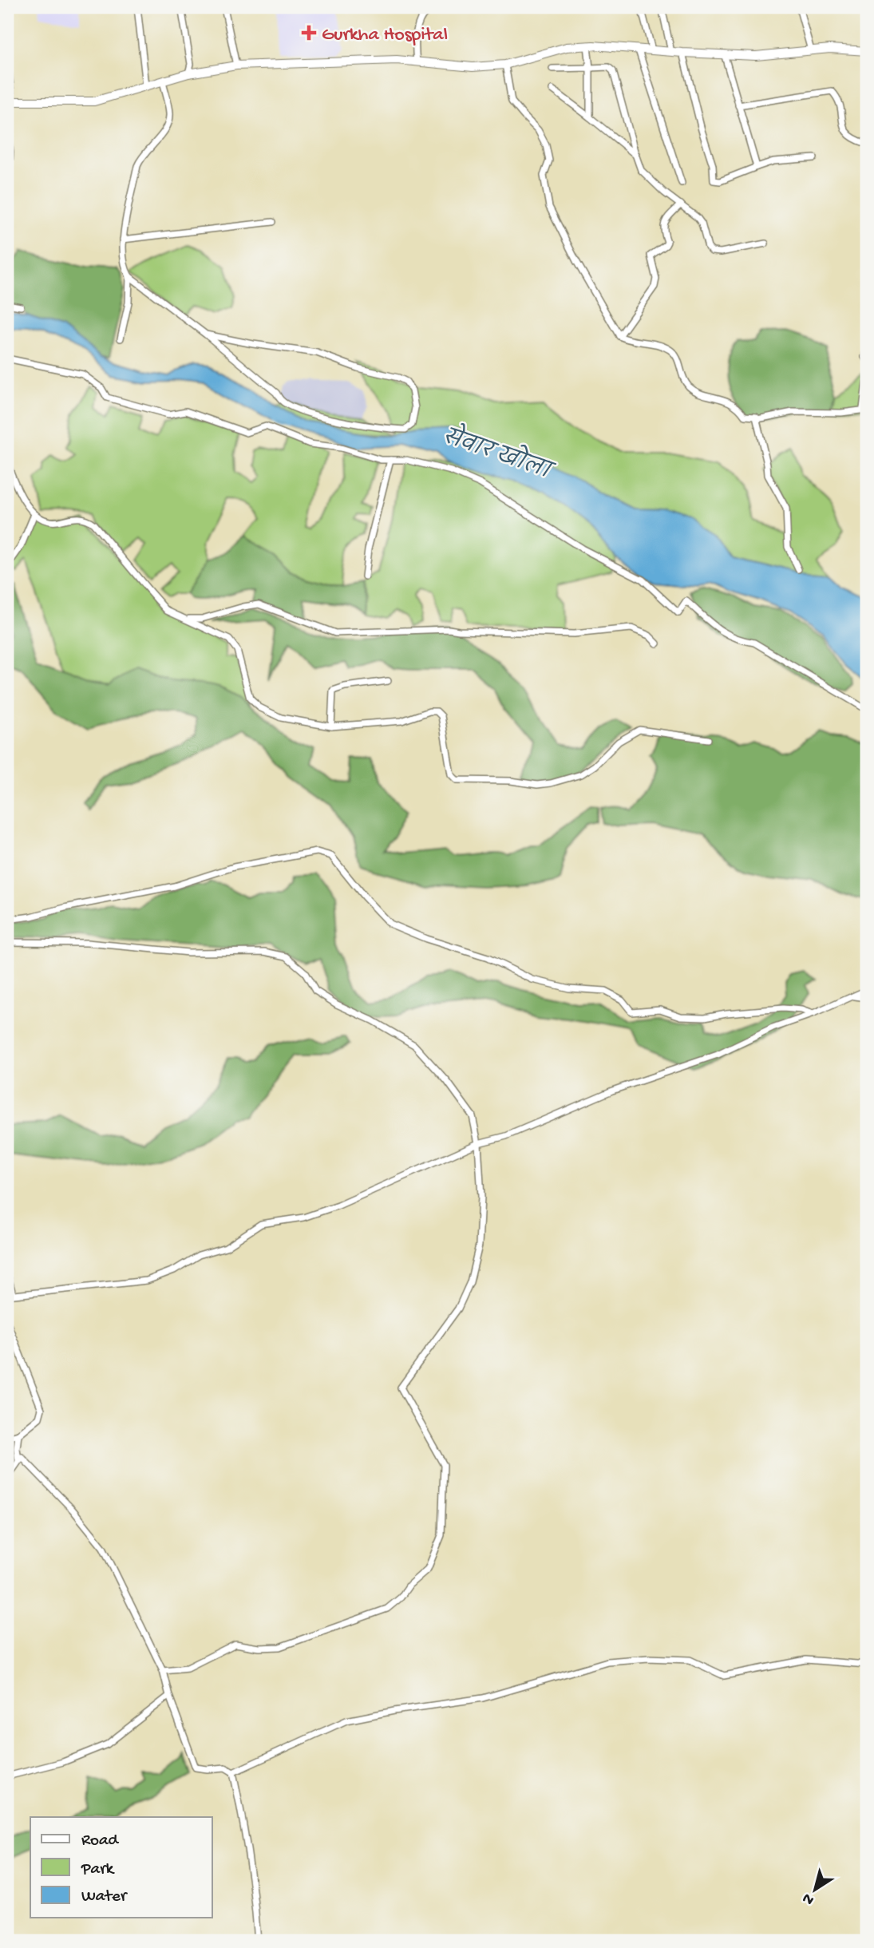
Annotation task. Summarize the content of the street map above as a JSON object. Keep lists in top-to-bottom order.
{
  "water": ["सेवार खोला"],
  "places": {
    "health": ["Gurkha Hospital"]
  },
  "legend": ["Road", "Park", "Water"],
  "north": "bottom left"
}
